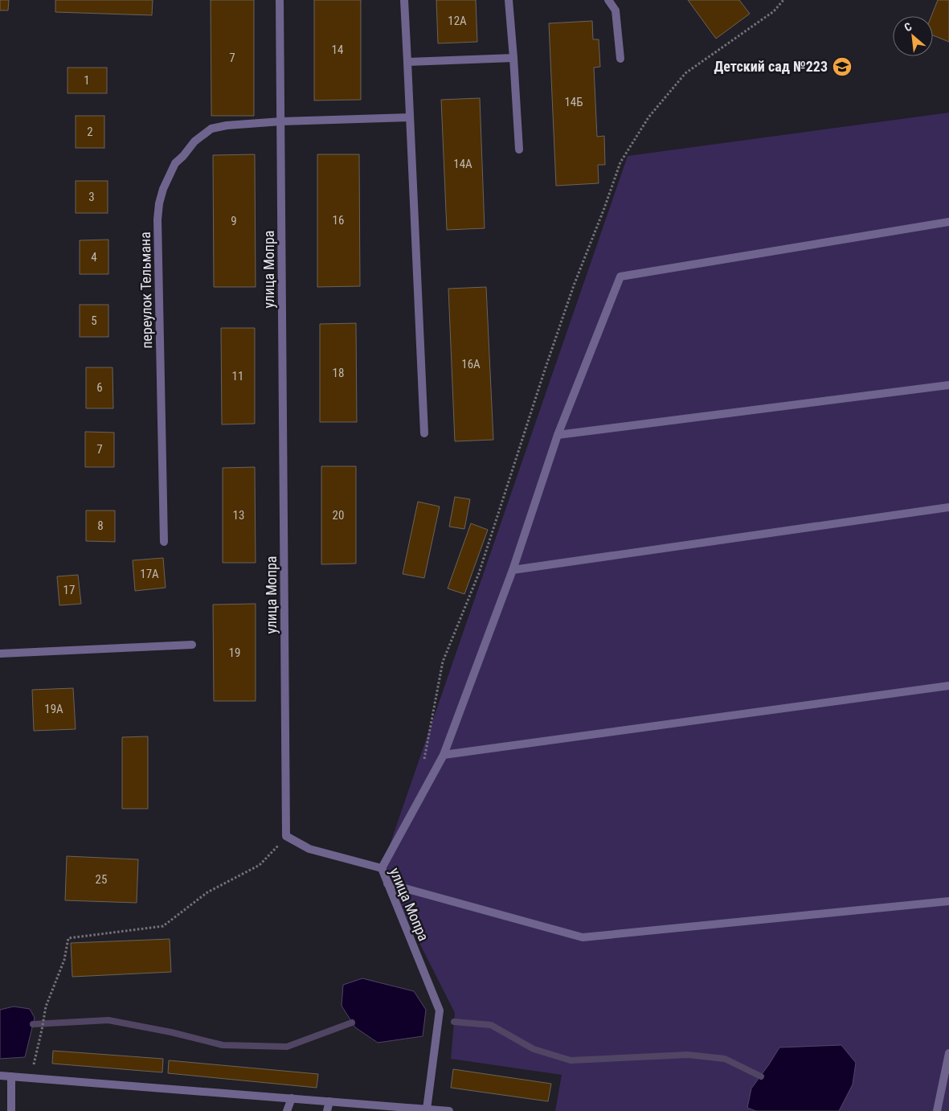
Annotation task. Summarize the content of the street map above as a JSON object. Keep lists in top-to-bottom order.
{
  "streets": {
    "street": ["улица Мопра", "переулок Тельмана"]
  },
  "crossings": [
    ["улица Мопра", "переулок Тельмана"]
  ],
  "places": {
    "school or university": ["Детский сад №223"]
  },
  "house_numbers": [
    "12А",
    "14",
    "7",
    "1",
    "14Б",
    "2",
    "14А",
    "3",
    "16",
    "9",
    "4",
    "5",
    "16А",
    "18",
    "11",
    "6",
    "7",
    "13",
    "20",
    "8",
    "17А",
    "17",
    "19",
    "19А",
    "25"
  ],
  "north": "top left"
}
